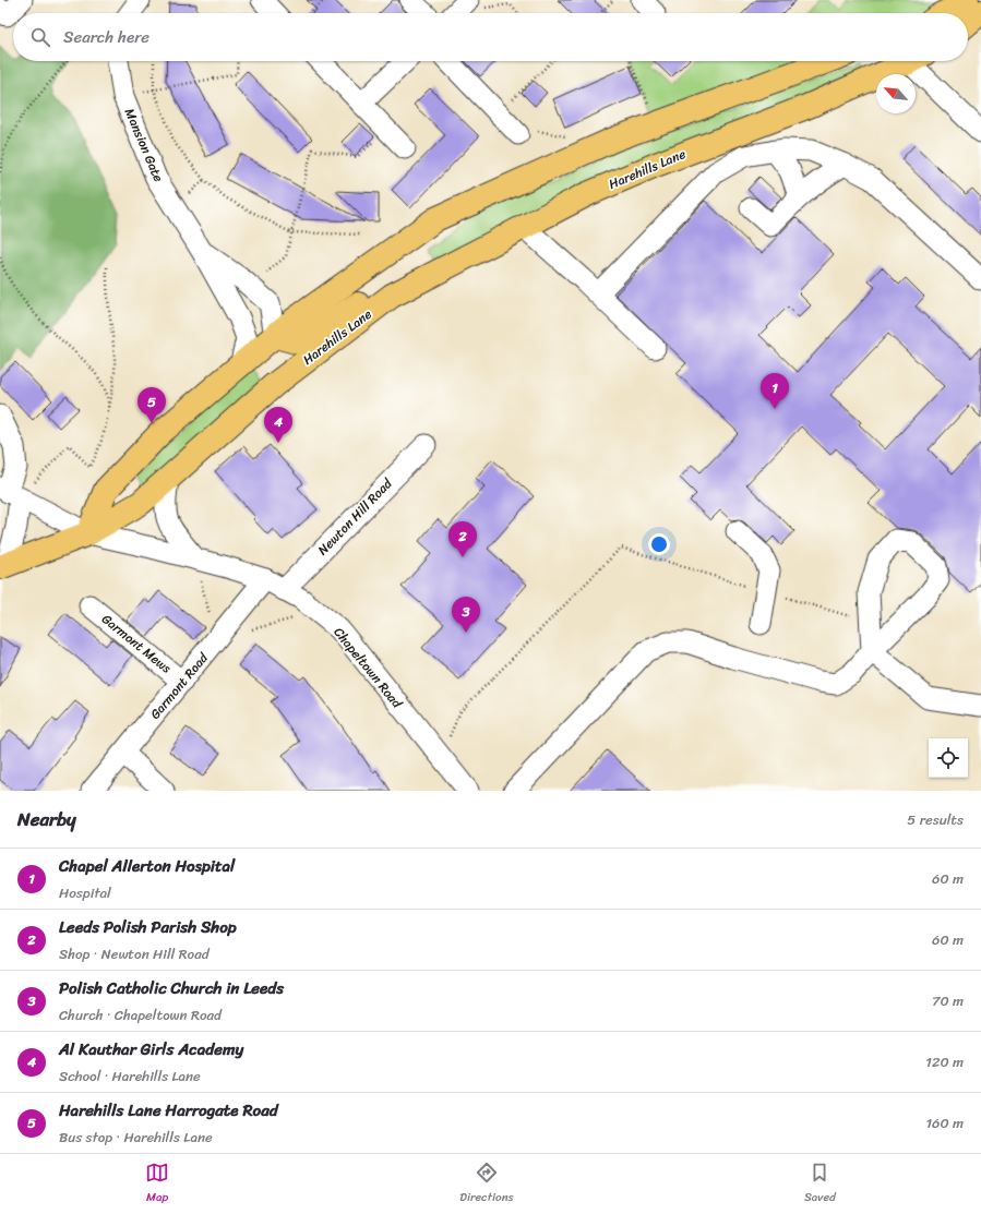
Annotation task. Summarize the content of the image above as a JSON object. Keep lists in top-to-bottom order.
{
  "streets": {
    "main road": ["Harehills Lane"],
    "street": [
      "Mansion Gate",
      "Newton Hill Road",
      "Garmont Mews",
      "Chapeltown Road",
      "Garmont Road"
    ]
  },
  "crossings": [
    ["Harehills Lane", "Chapeltown Road"],
    ["Newton Hill Road", "Chapeltown Road"],
    ["Garmont Mews", "Garmont Road"],
    ["Chapeltown Road", "Garmont Road"]
  ],
  "north": "top left",
  "page": {
    "search": "Search here",
    "pins": [
      "1",
      "5",
      "4",
      "2",
      "3"
    ],
    "heading": ["Nearby", "5 results"],
    "list": [
      {
        "mark": "1",
        "name": "Chapel Allerton Hospital",
        "note": "Hospital",
        "value": "60 m"
      },
      {
        "mark": "2",
        "name": "Leeds Polish Parish Shop",
        "note": "Shop · Newton Hill Road",
        "value": "60 m"
      },
      {
        "mark": "3",
        "name": "Polish Catholic Church in Leeds",
        "note": "Church · Chapeltown Road",
        "value": "70 m"
      },
      {
        "mark": "4",
        "name": "Al Kauthar Girls Academy",
        "note": "School · Harehills Lane",
        "value": "120 m"
      },
      {
        "mark": "5",
        "name": "Harehills Lane Harrogate Road",
        "note": "Bus stop · Harehills Lane",
        "value": "160 m"
      }
    ],
    "nav": ["Map", "Directions", "Saved"]
  }
}
